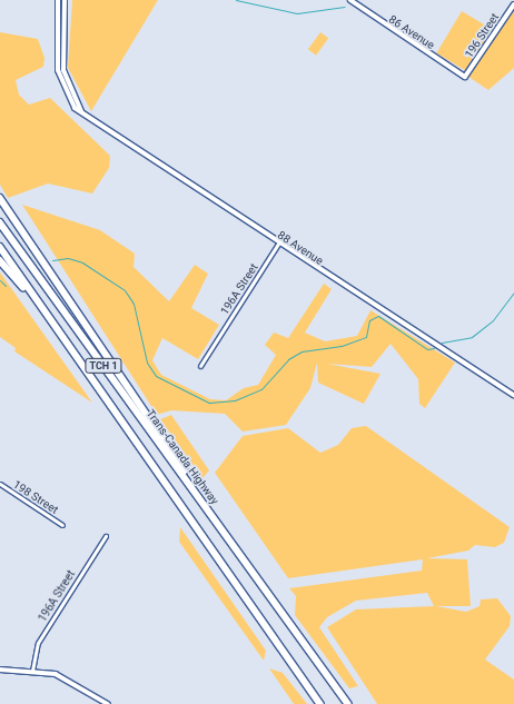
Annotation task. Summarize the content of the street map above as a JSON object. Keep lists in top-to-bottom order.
{
  "streets": {
    "highway": ["TCH 1", "Trans-Canada Highway"],
    "main road": ["88 Avenue"],
    "street": [
      "86 Avenue",
      "196 Street",
      "196A Street",
      "198 Street"
    ]
  },
  "crossings": [
    ["86 Avenue", "196 Street"],
    ["88 Avenue", "196A Street"]
  ]
}
